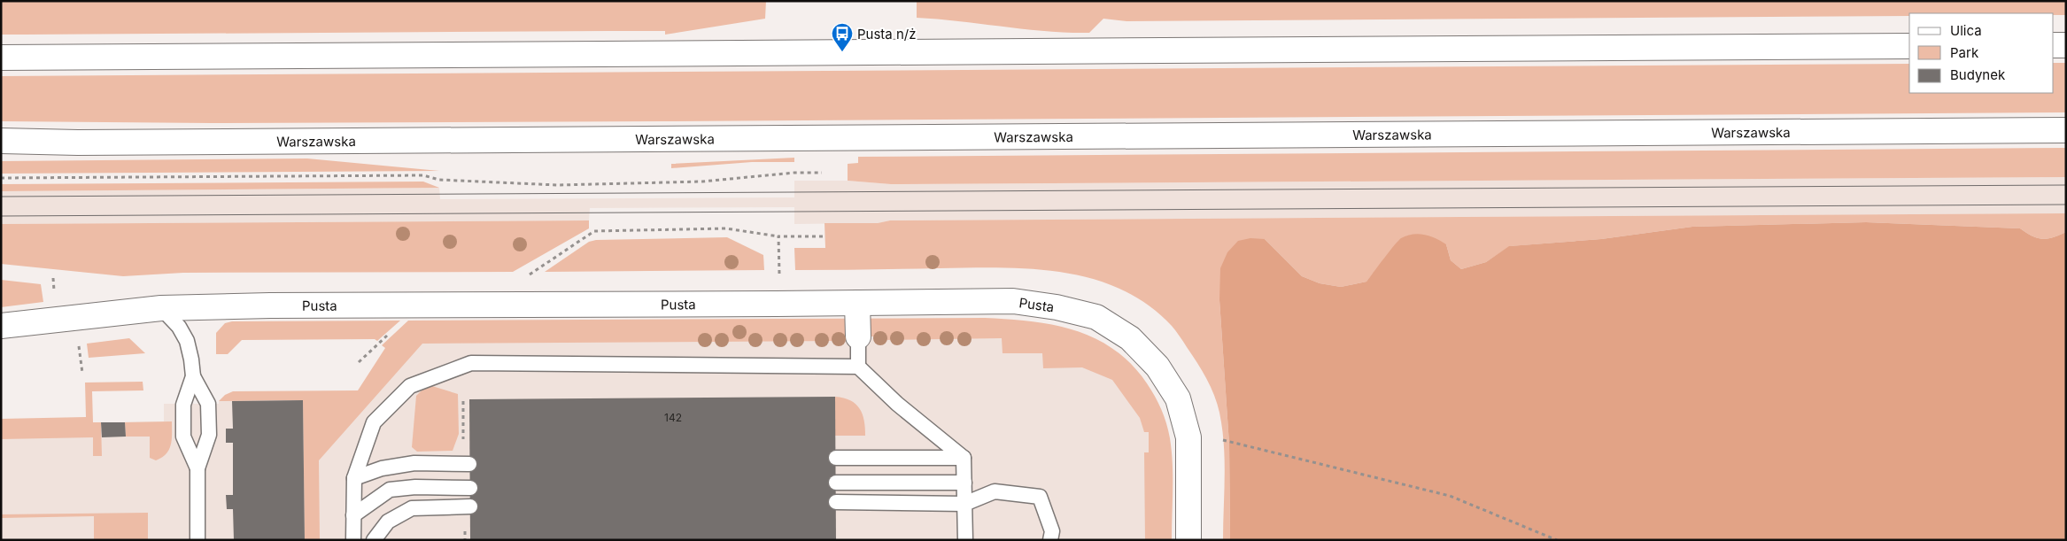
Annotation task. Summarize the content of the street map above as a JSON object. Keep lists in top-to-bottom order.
{
  "streets": {
    "main road": ["Warszawska", "Pusta"]
  },
  "places": {
    "bus stop": ["Pusta n/ż"]
  },
  "house_numbers": ["142"],
  "legend": ["Ulica", "Park", "Budynek"]
}
